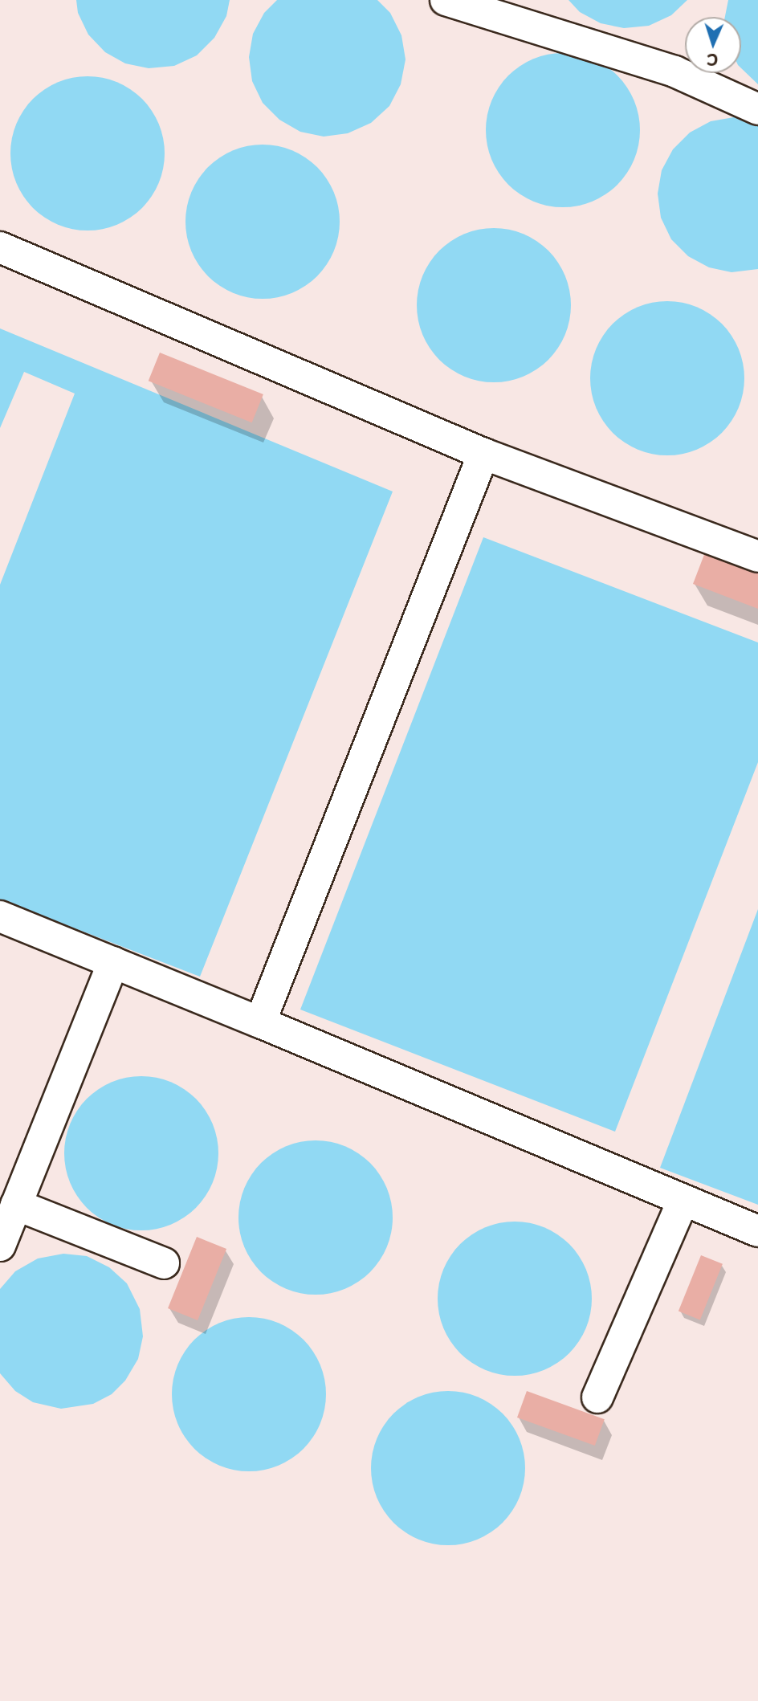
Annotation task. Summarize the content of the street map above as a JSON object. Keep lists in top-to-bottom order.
{
  "north": "bottom"
}
